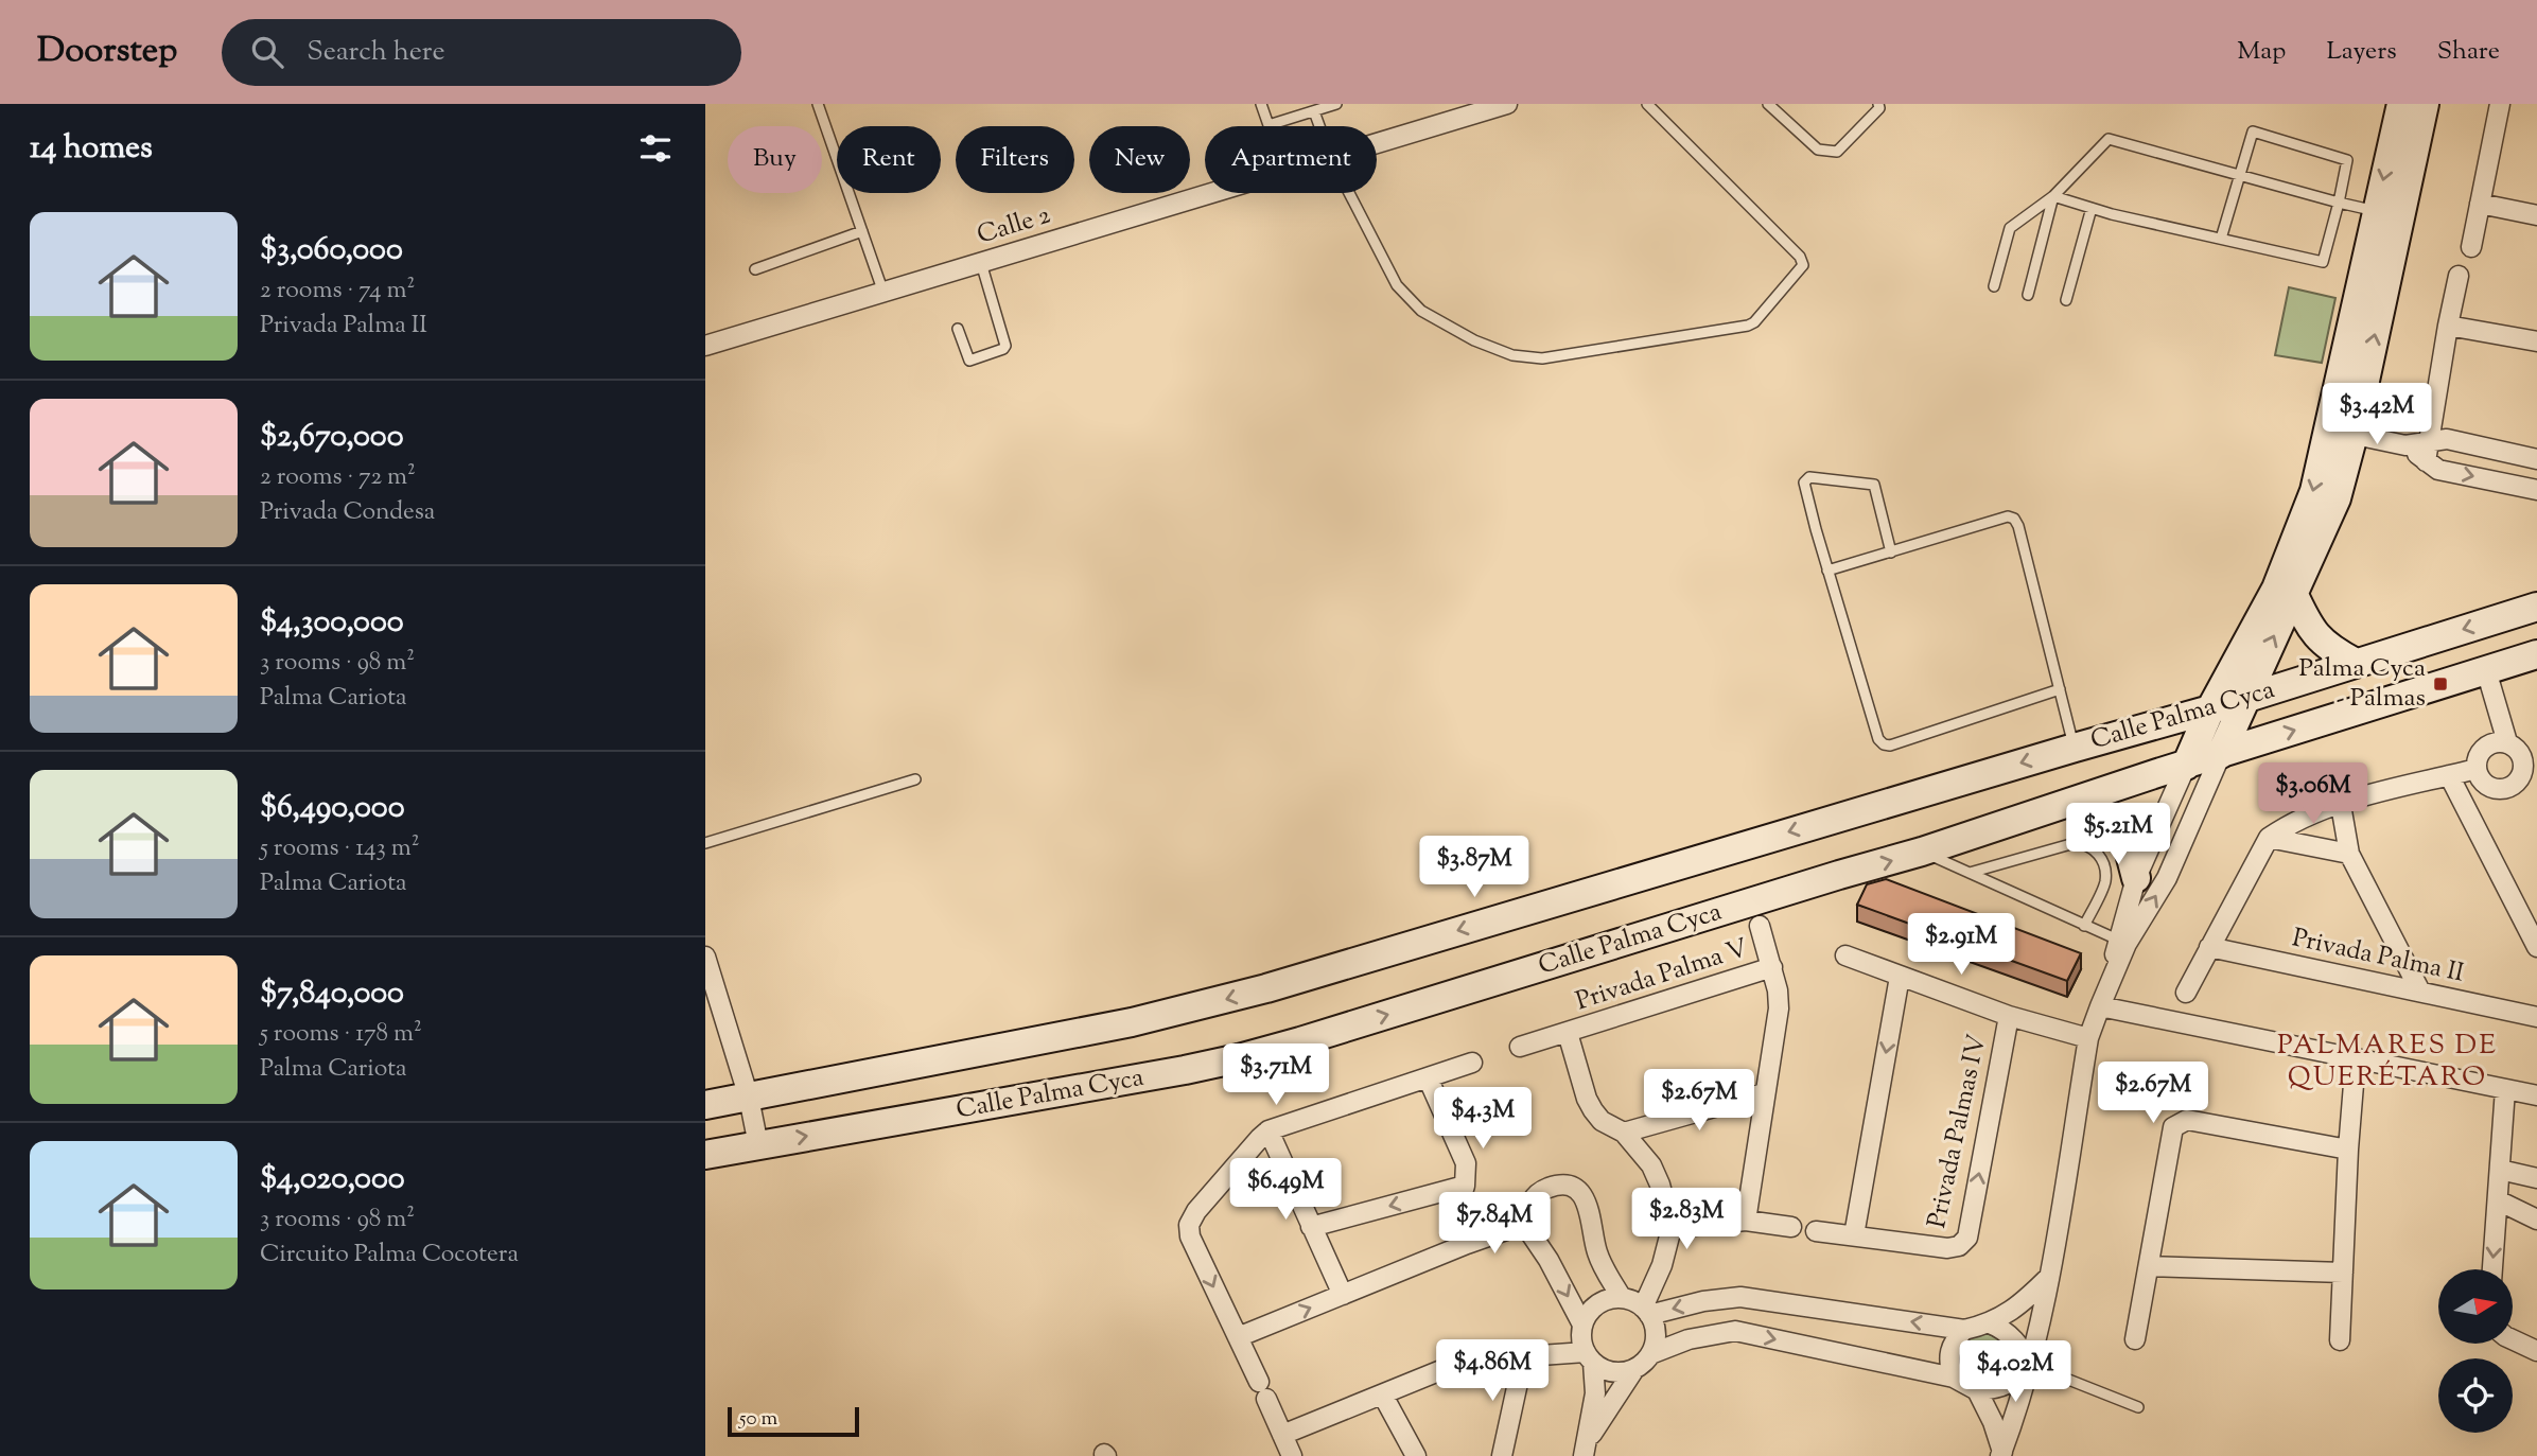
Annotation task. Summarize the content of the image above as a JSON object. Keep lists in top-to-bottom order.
{
  "streets": {
    "street": [
      "Calle 2",
      "Calle Palma Cyca",
      "Privada Palma II",
      "Privada Palma V",
      "Privada Palmas IV"
    ]
  },
  "districts": ["PALMARES DE QUERÉTARO"],
  "places": {
    "transit": ["Palma Cyca - Palmas"]
  },
  "scale_bar": "50 m",
  "north": "right",
  "page": {
    "header": "Doorstep",
    "search": "Search here",
    "nav": ["Map", "Layers", "Share"],
    "heading": "14 homes",
    "chip": [
      "Buy",
      "Rent",
      "Filters",
      "New",
      "Apartment"
    ],
    "list": [
      {
        "name": "$3,060,000",
        "note": "2 rooms · 74 m² · Privada Palma II"
      },
      {
        "name": "$2,670,000",
        "note": "2 rooms · 72 m² · Privada Condesa"
      },
      {
        "name": "$4,300,000",
        "note": "3 rooms · 98 m² · Palma Cariota"
      },
      {
        "name": "$6,490,000",
        "note": "5 rooms · 143 m² · Palma Cariota"
      },
      {
        "name": "$7,840,000",
        "note": "5 rooms · 178 m² · Palma Cariota"
      },
      {
        "name": "$4,020,000",
        "note": "3 rooms · 98 m² · Circuito Palma Cocotera"
      }
    ],
    "price": [
      "$3.42M",
      "$3.06M",
      "$5.21M",
      "$3.87M",
      "$2.91M",
      "$3.71M",
      "$2.67M",
      "$2.67M",
      "$4.3M",
      "$6.49M",
      "$2.83M",
      "$7.84M",
      "$4.86M",
      "$4.02M"
    ],
    "scale": "50 m"
  }
}
